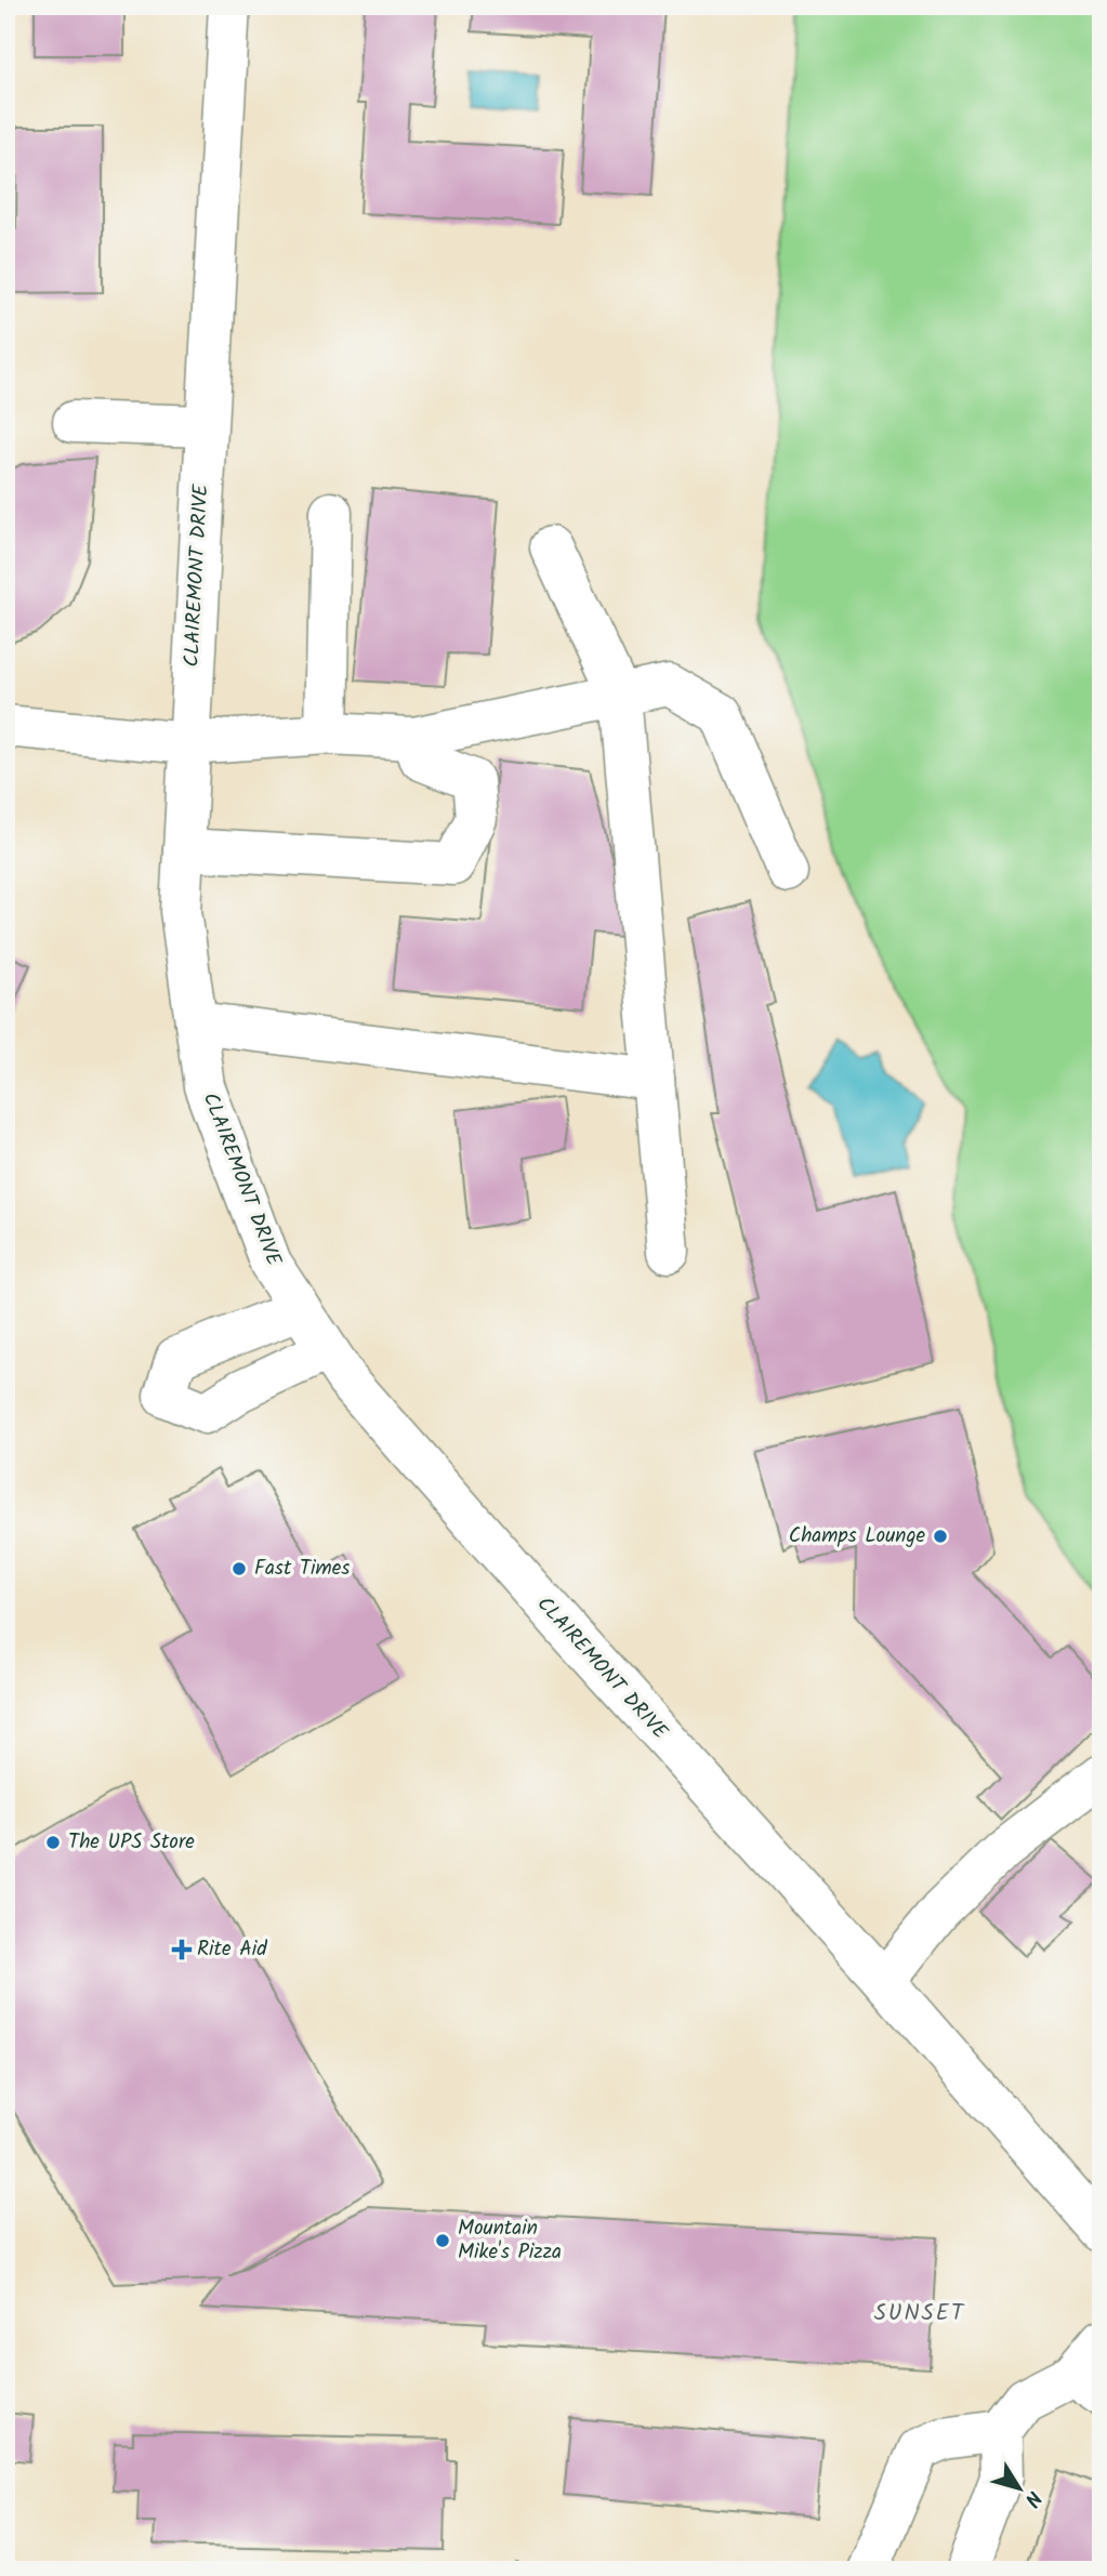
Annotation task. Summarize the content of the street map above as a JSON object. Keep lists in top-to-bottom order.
{
  "streets": {
    "main road": ["CLAIREMONT DRIVE"]
  },
  "districts": ["SUNSET"],
  "places": {
    "other": [
      "Champs Lounge",
      "Fast Times",
      "The UPS Store",
      "Mountain Mike's Pizza"
    ],
    "health": ["Rite Aid"]
  },
  "north": "bottom right"
}
